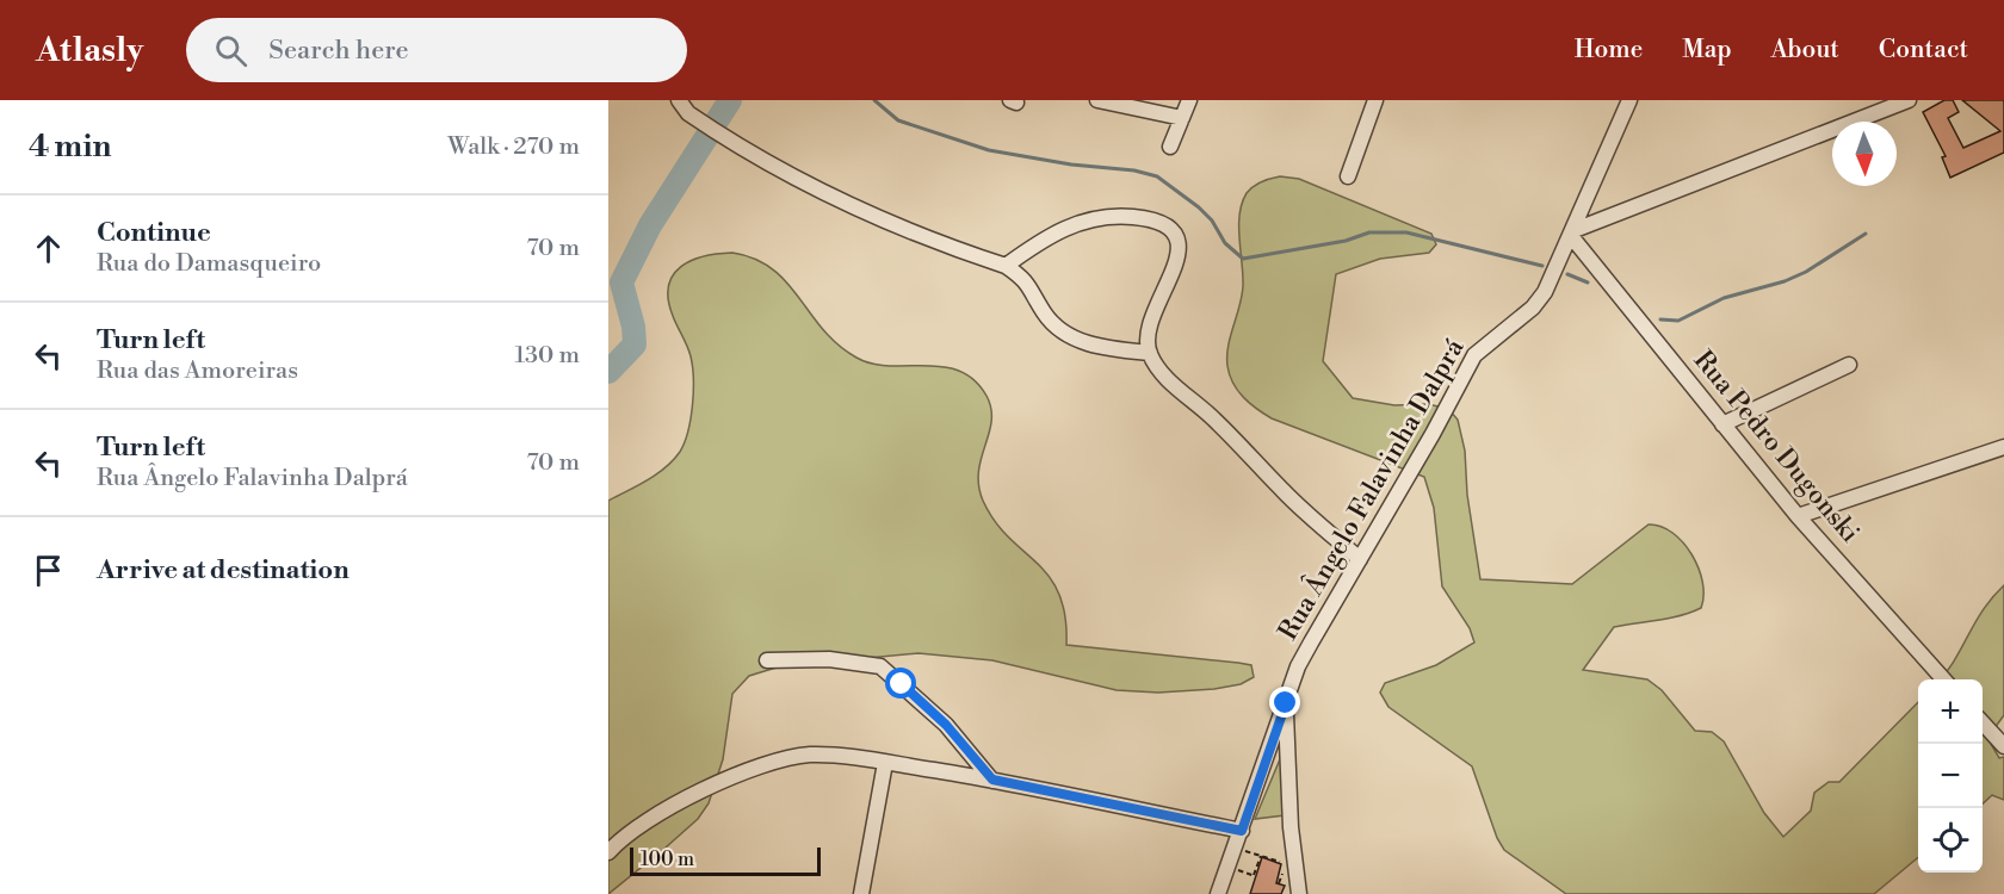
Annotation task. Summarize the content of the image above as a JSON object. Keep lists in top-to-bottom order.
{
  "streets": {
    "street": ["Rua Pedro Dugonski", "Rua Ângelo Falavinha Dalprá"]
  },
  "crossings": [
    ["Rua Pedro Dugonski", "Rua Ângelo Falavinha Dalprá"]
  ],
  "scale_bar": "100 m",
  "north": "bottom",
  "page": {
    "header": "Atlasly",
    "search": "Search here",
    "nav": [
      "Home",
      "Map",
      "About",
      "Contact"
    ],
    "heading": ["4 min", "Walk · 270 m"],
    "list": [
      ["Continue", "Rua do Damasqueiro", "70 m"],
      ["Turn left", "Rua das Amoreiras", "130 m"],
      ["Turn left", "Rua Ângelo Falavinha Dalprá", "70 m"],
      "Arrive at destination"
    ],
    "map_buttons": ["+", "−"],
    "scale": "100 m"
  }
}
